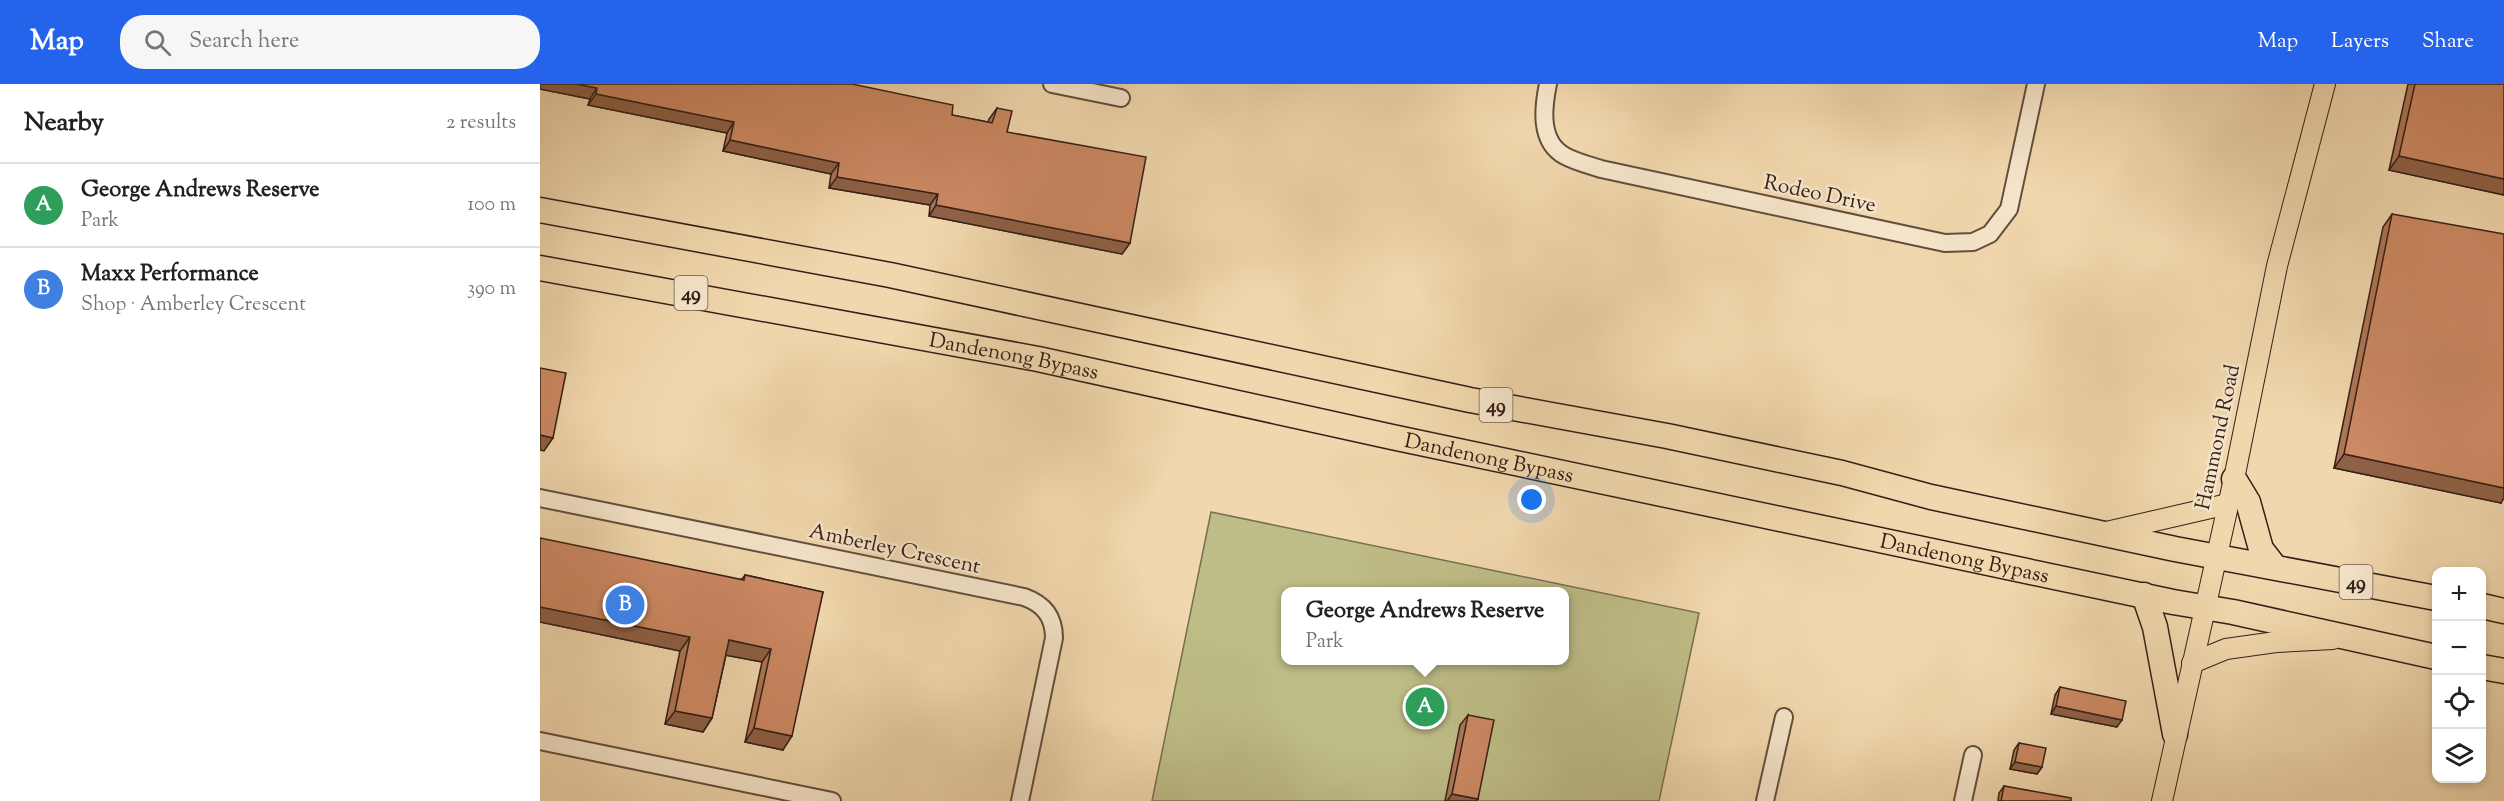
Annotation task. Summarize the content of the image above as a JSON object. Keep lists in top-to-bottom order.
{
  "streets": {
    "highway": ["49", "Dandenong Bypass"],
    "main road": ["Hammond Road"],
    "street": ["Rodeo Drive", "Amberley Crescent"]
  },
  "crossings": [
    ["49", "Hammond Road"],
    ["Dandenong Bypass", "Hammond Road"]
  ],
  "page": {
    "header": "Map",
    "search": "Search here",
    "nav": ["Map", "Layers", "Share"],
    "heading": ["Nearby", "2 results"],
    "list": [
      {
        "mark": "A",
        "name": "George Andrews Reserve",
        "note": "Park",
        "value": "100 m"
      },
      {
        "mark": "B",
        "name": "Maxx Performance",
        "note": "Shop · Amberley Crescent",
        "value": "390 m"
      }
    ],
    "map_buttons": ["+", "−"],
    "pins": ["B", "A"],
    "popup": ["George Andrews Reserve", "Park"]
  }
}
